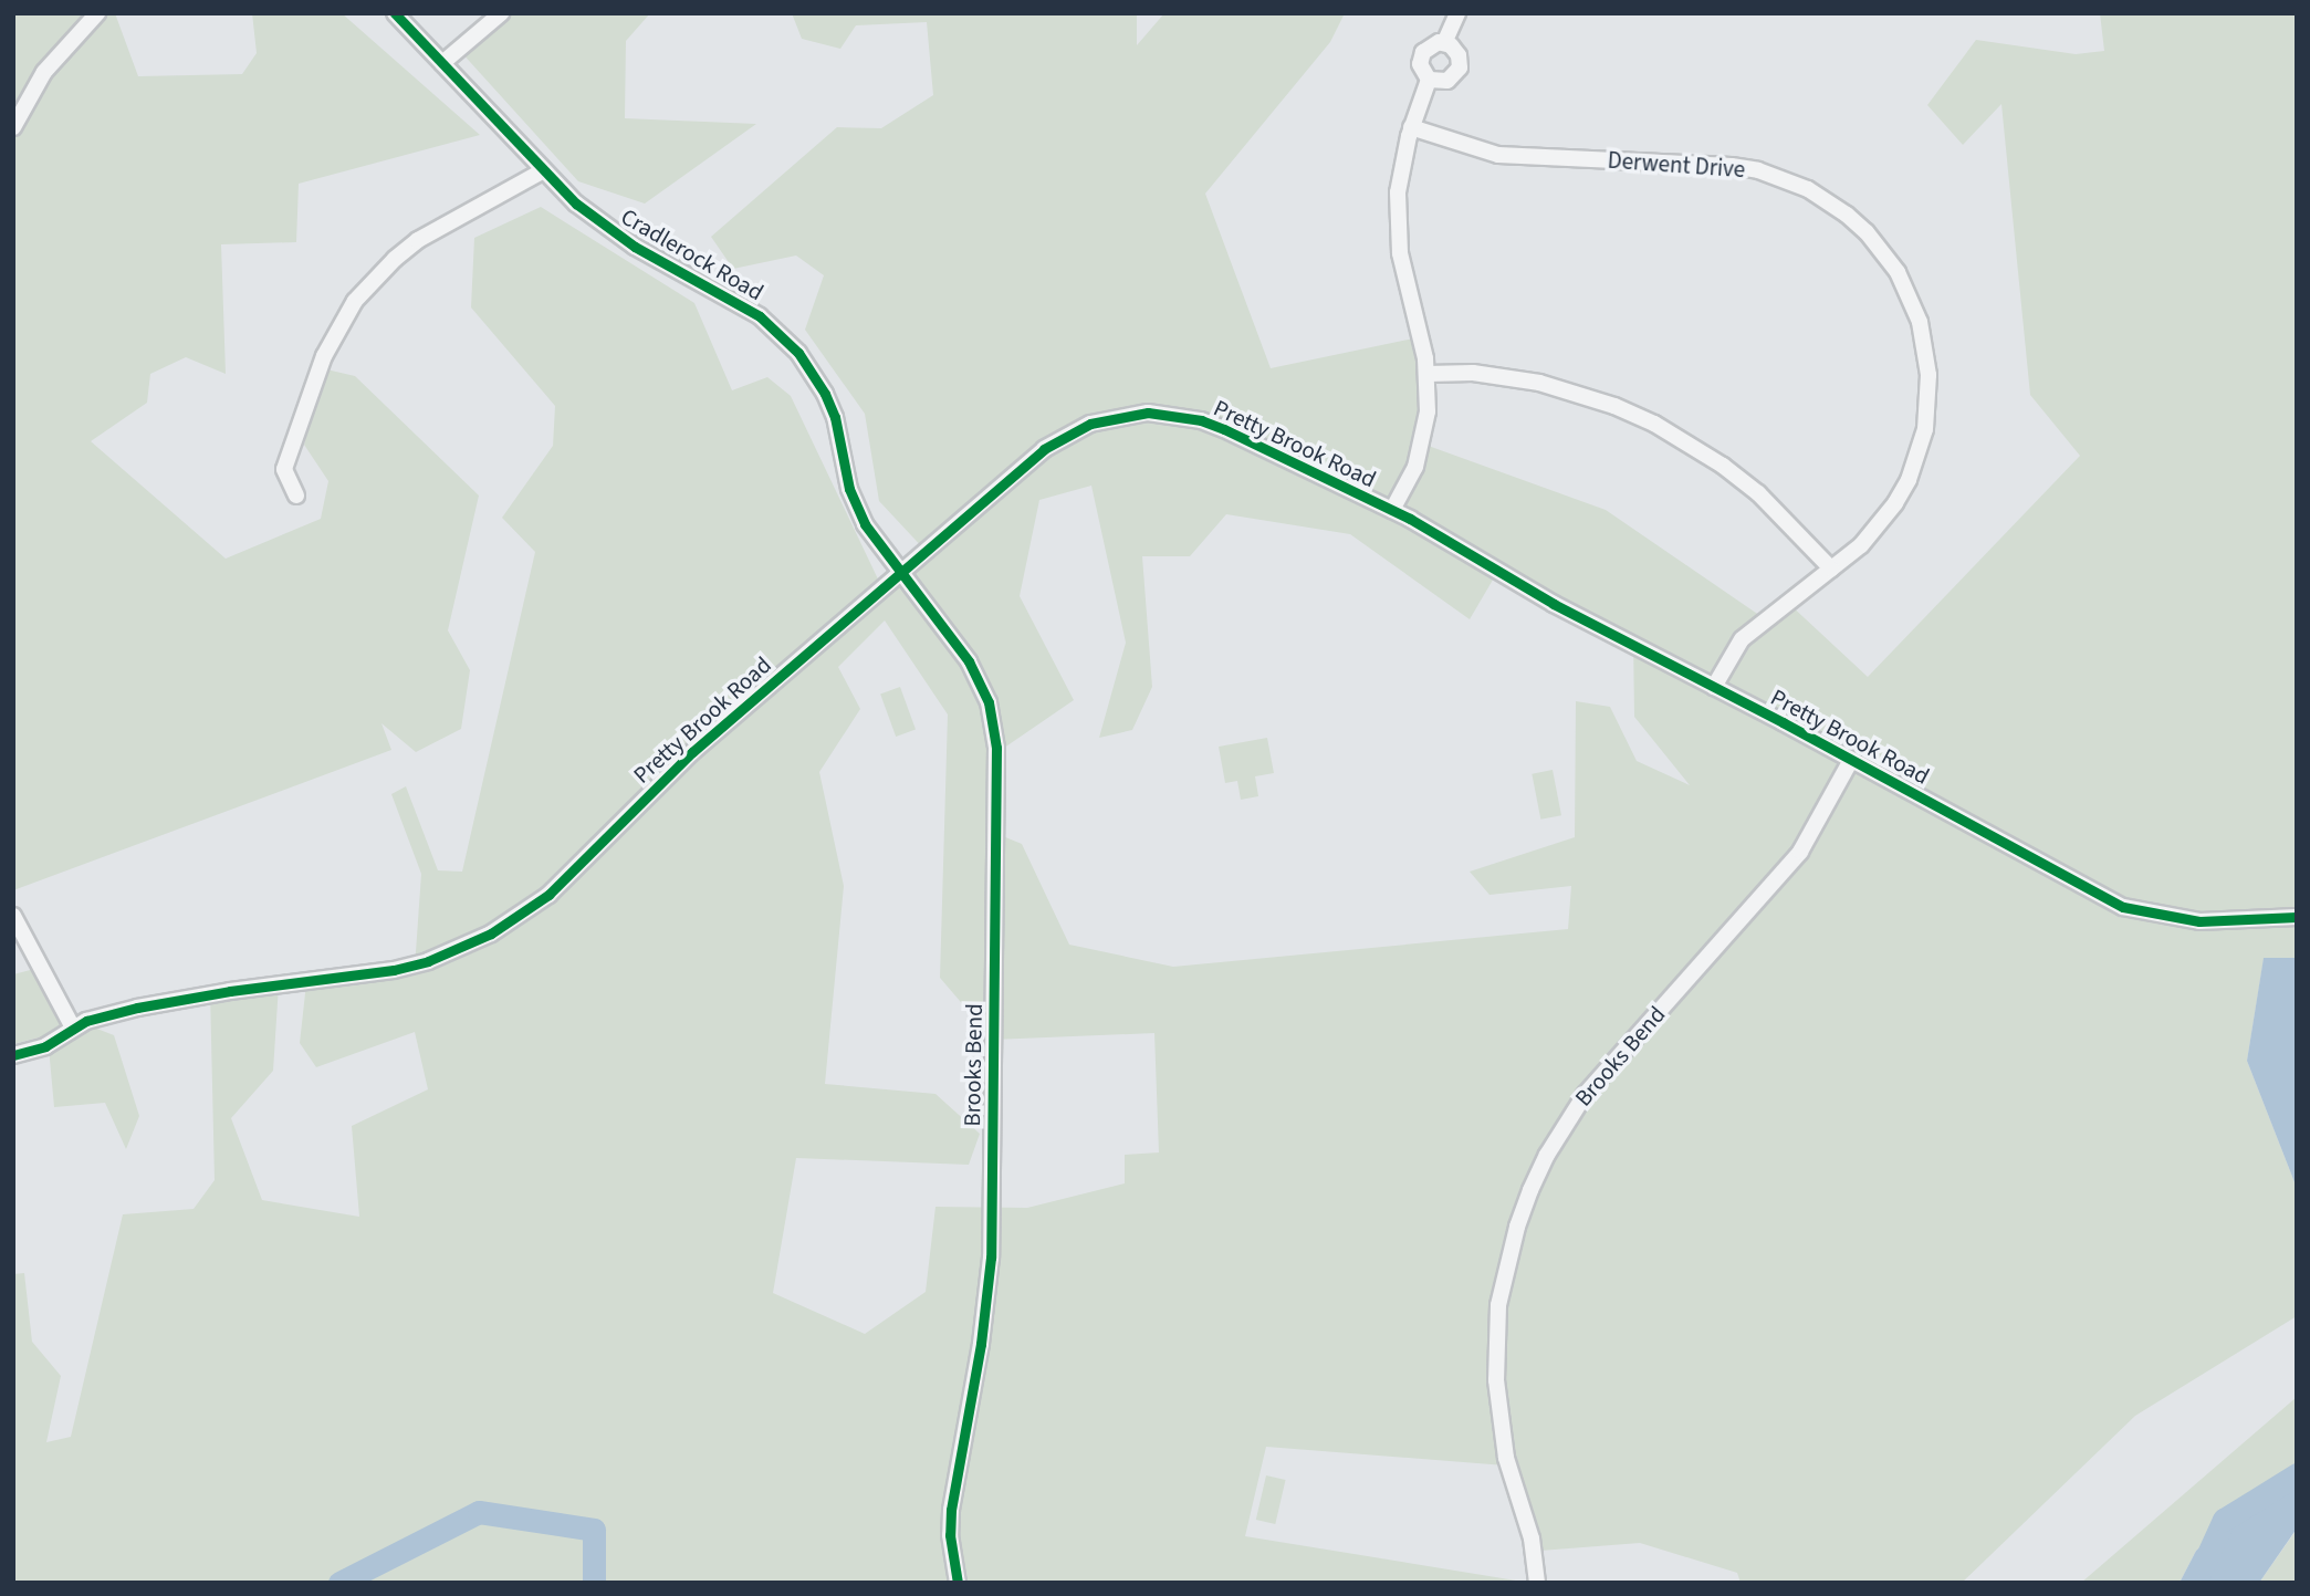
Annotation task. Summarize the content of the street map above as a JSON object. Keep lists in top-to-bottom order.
{
  "streets": {
    "street": [
      "Derwent Drive",
      "Cradlerock Road",
      "Pretty Brook Road",
      "Brooks Bend"
    ]
  },
  "crossings": [
    ["Derwent Drive", "Pretty Brook Road"],
    ["Cradlerock Road", "Pretty Brook Road"],
    ["Cradlerock Road", "Brooks Bend"],
    ["Pretty Brook Road", "Brooks Bend"]
  ]
}
